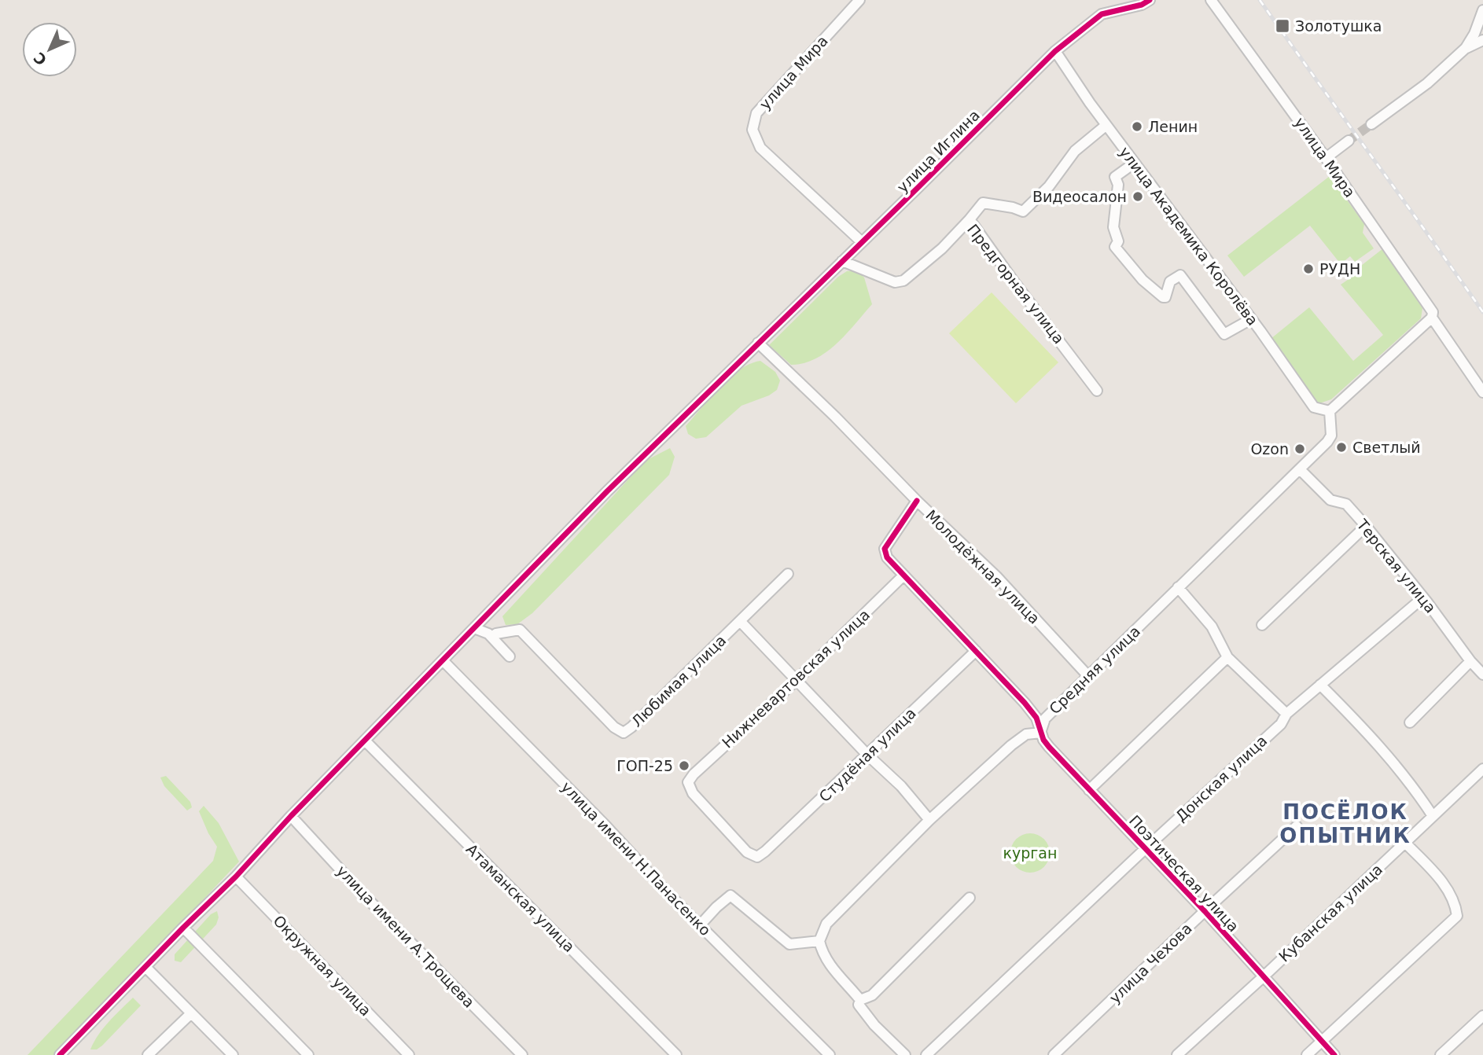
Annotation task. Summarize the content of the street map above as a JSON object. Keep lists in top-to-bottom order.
{
  "streets": {
    "street": [
      "улица Мира",
      "улица Иглина",
      "улица Академика Королёва",
      "Предгорная улица",
      "Терская улица",
      "Молодёжная улица",
      "Средняя улица",
      "Нижневартовская улица",
      "Любимая улица",
      "Студёная улица",
      "Донская улица",
      "улица имени Н.Панасенко",
      "Поэтическая улица",
      "Атаманская улица",
      "Кубанская улица",
      "улица имени А.Трощева",
      "улица Чехова",
      "Окружная улица"
    ]
  },
  "crossings": [
    ["улица Мира", "улица Иглина"],
    ["улица Иглина", "улица Академика Королёва"],
    ["улица Иглина", "Предгорная улица"],
    ["улица Иглина", "Молодёжная улица"],
    ["улица Иглина", "улица имени Н.Панасенко"],
    ["улица Иглина", "Атаманская улица"],
    ["улица Иглина", "улица имени А.Трощева"],
    ["улица Иглина", "Окружная улица"],
    ["улица Академика Королёва", "Средняя улица"],
    ["Терская улица", "Средняя улица"],
    ["Терская улица", "Донская улица"],
    ["Молодёжная улица", "Средняя улица"],
    ["Молодёжная улица", "Поэтическая улица"],
    ["Средняя улица", "Поэтическая улица"],
    ["Нижневартовская улица", "Студёная улица"],
    ["Нижневартовская улица", "Поэтическая улица"],
    ["Студёная улица", "Поэтическая улица"],
    ["Донская улица", "Поэтическая улица"],
    ["Поэтическая улица", "Кубанская улица"],
    ["Поэтическая улица", "улица Чехова"]
  ],
  "districts": ["ПОСЁЛОК ОПЫТНИК"],
  "parks": ["курган"],
  "places": {
    "transit": ["Золотушка"],
    "other": [
      "Ленин",
      "Видеосалон",
      "РУДН",
      "Светлый",
      "Ozon",
      "ГОП-25"
    ]
  },
  "north": "bottom left"
}
